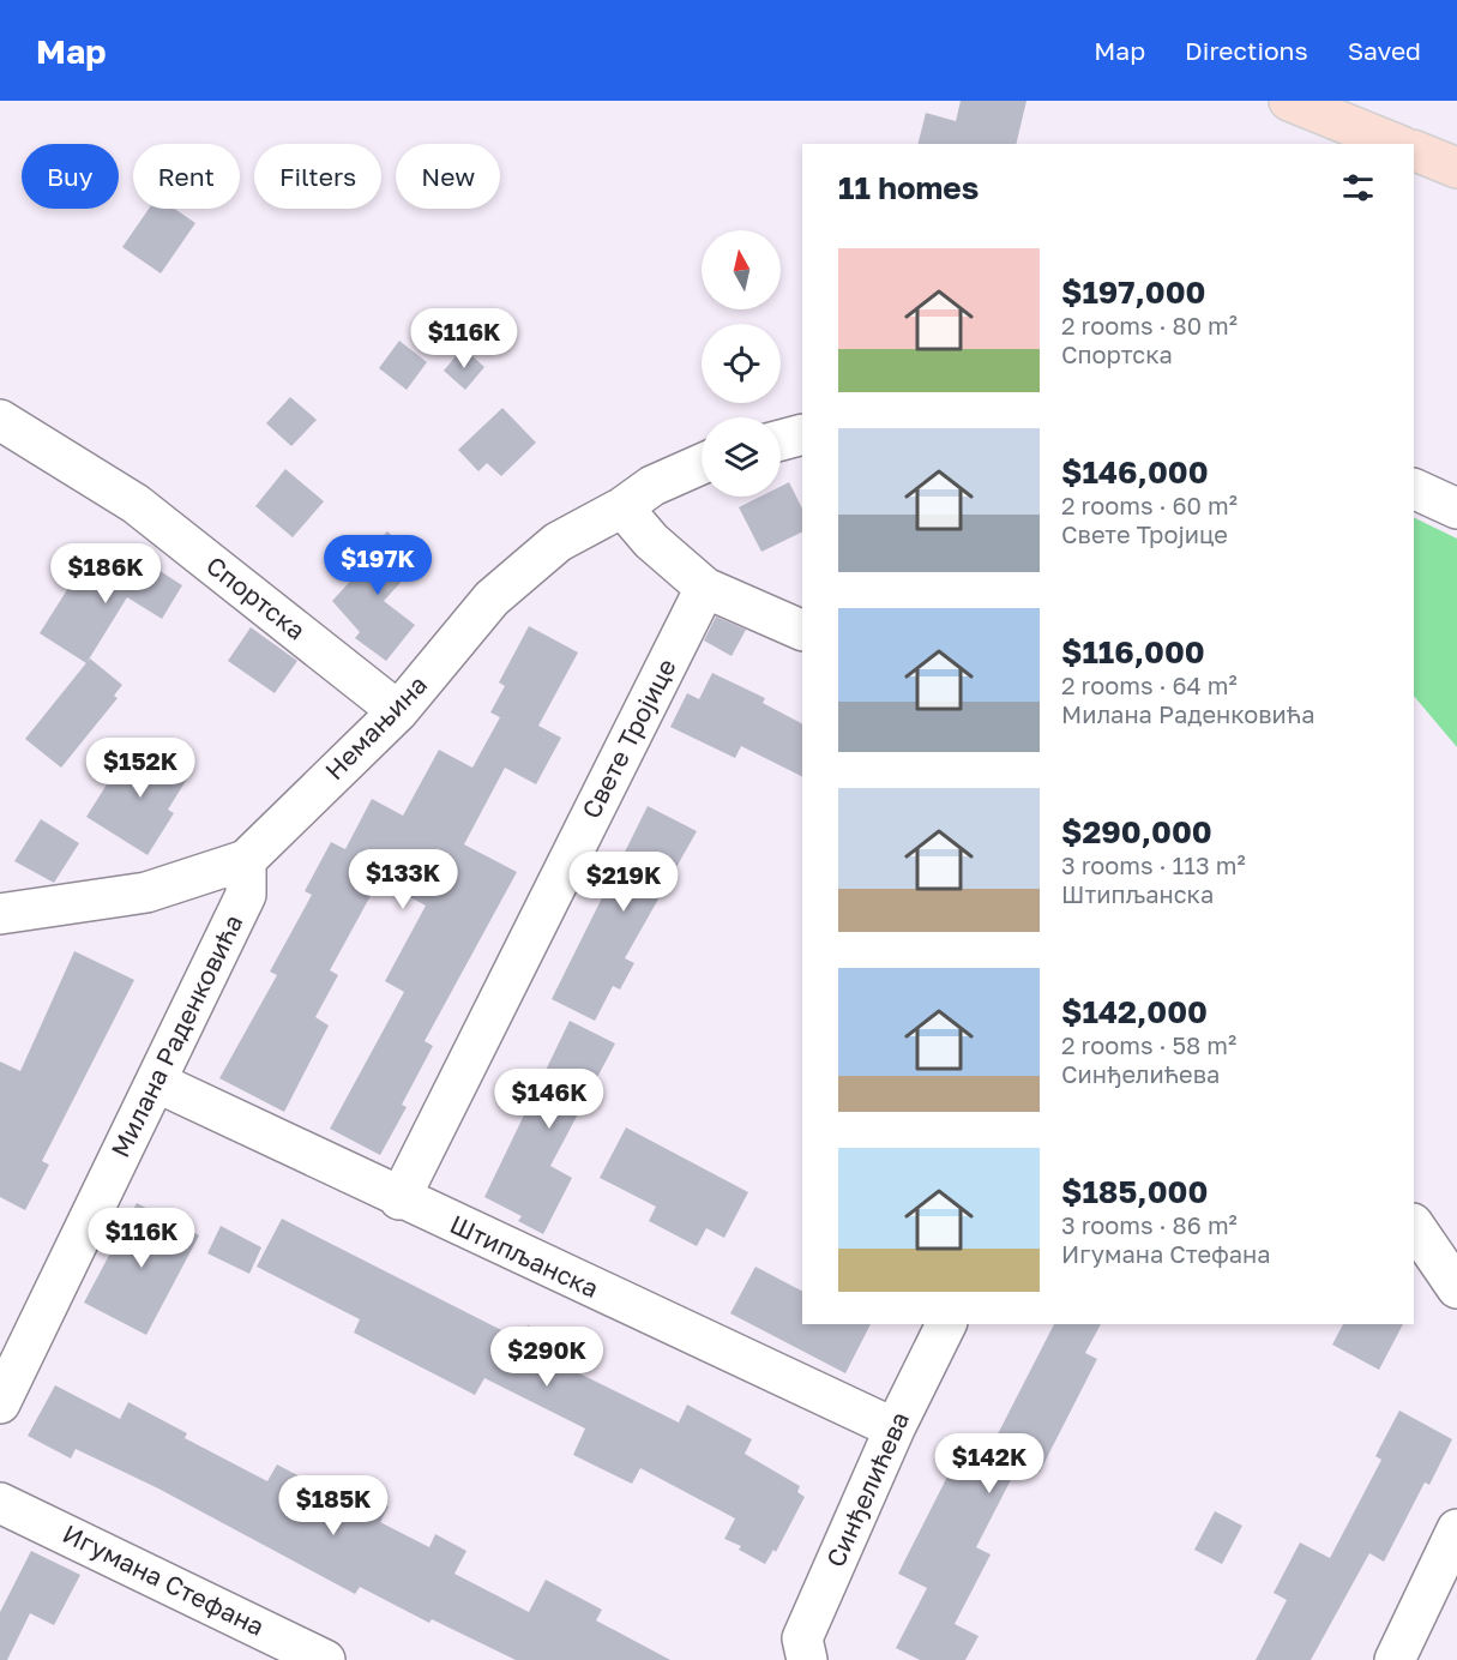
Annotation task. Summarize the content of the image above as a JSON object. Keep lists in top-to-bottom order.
{
  "streets": {
    "street": [
      "Спортска",
      "Немањина",
      "Свете Тројице",
      "Милана Раденковића",
      "Штипљанска",
      "Синђелићева",
      "Игумана Стефана"
    ]
  },
  "crossings": [
    ["Спортска", "Немањина"],
    ["Немањина", "Милана Раденковића"],
    ["Свете Тројице", "Штипљанска"],
    ["Милана Раденковића", "Штипљанска"],
    ["Штипљанска", "Синђелићева"]
  ],
  "north": "top",
  "page": {
    "header": "Map",
    "nav": ["Map", "Directions", "Saved"],
    "chip": [
      "Buy",
      "Rent",
      "Filters",
      "New"
    ],
    "heading": "11 homes",
    "list": [
      {
        "name": "$197,000",
        "note": "2 rooms · 80 m² · Спортска"
      },
      {
        "name": "$146,000",
        "note": "2 rooms · 60 m² · Свете Тројице"
      },
      {
        "name": "$116,000",
        "note": "2 rooms · 64 m² · Милана Раденковића"
      },
      {
        "name": "$290,000",
        "note": "3 rooms · 113 m² · Штипљанска"
      },
      {
        "name": "$142,000",
        "note": "2 rooms · 58 m² · Синђелићева"
      },
      {
        "name": "$185,000",
        "note": "3 rooms · 86 m² · Игумана Стефана"
      }
    ],
    "price": [
      "$116K",
      "$197K",
      "$186K",
      "$152K",
      "$133K",
      "$219K",
      "$146K",
      "$116K",
      "$290K",
      "$142K",
      "$185K"
    ]
  }
}
